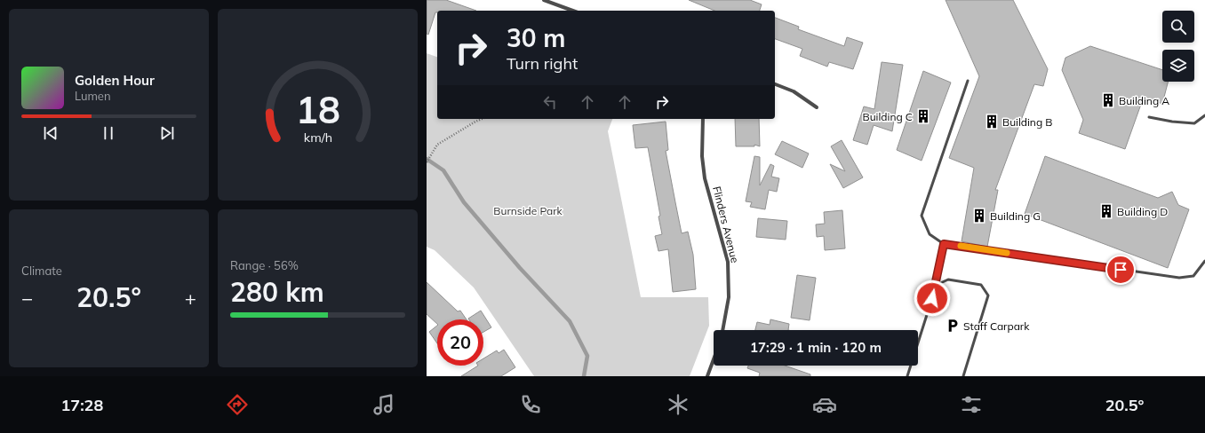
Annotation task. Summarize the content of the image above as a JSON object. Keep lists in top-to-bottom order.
{
  "streets": {
    "street": ["Flinders Avenue"]
  },
  "parks": ["Burnside Park"],
  "places": {
    "building": [
      "Building A",
      "Building C",
      "Building B",
      "Building D",
      "Building G"
    ],
    "parking": ["Staff Carpark"]
  },
  "page": {
    "turn": ["30 m", "Turn right"],
    "song": ["Golden Hour", "Lumen"],
    "tile": [
      "Climate",
      ["Range · 56%", "280 km"]
    ],
    "heat": ["−", "20.5°", "+"],
    "limit": "20",
    "trip": "17:29 · 1 min · 120 m",
    "tabs": ["17:28", "20.5°"],
    "gauge": ["18", "km/h"]
  }
}
